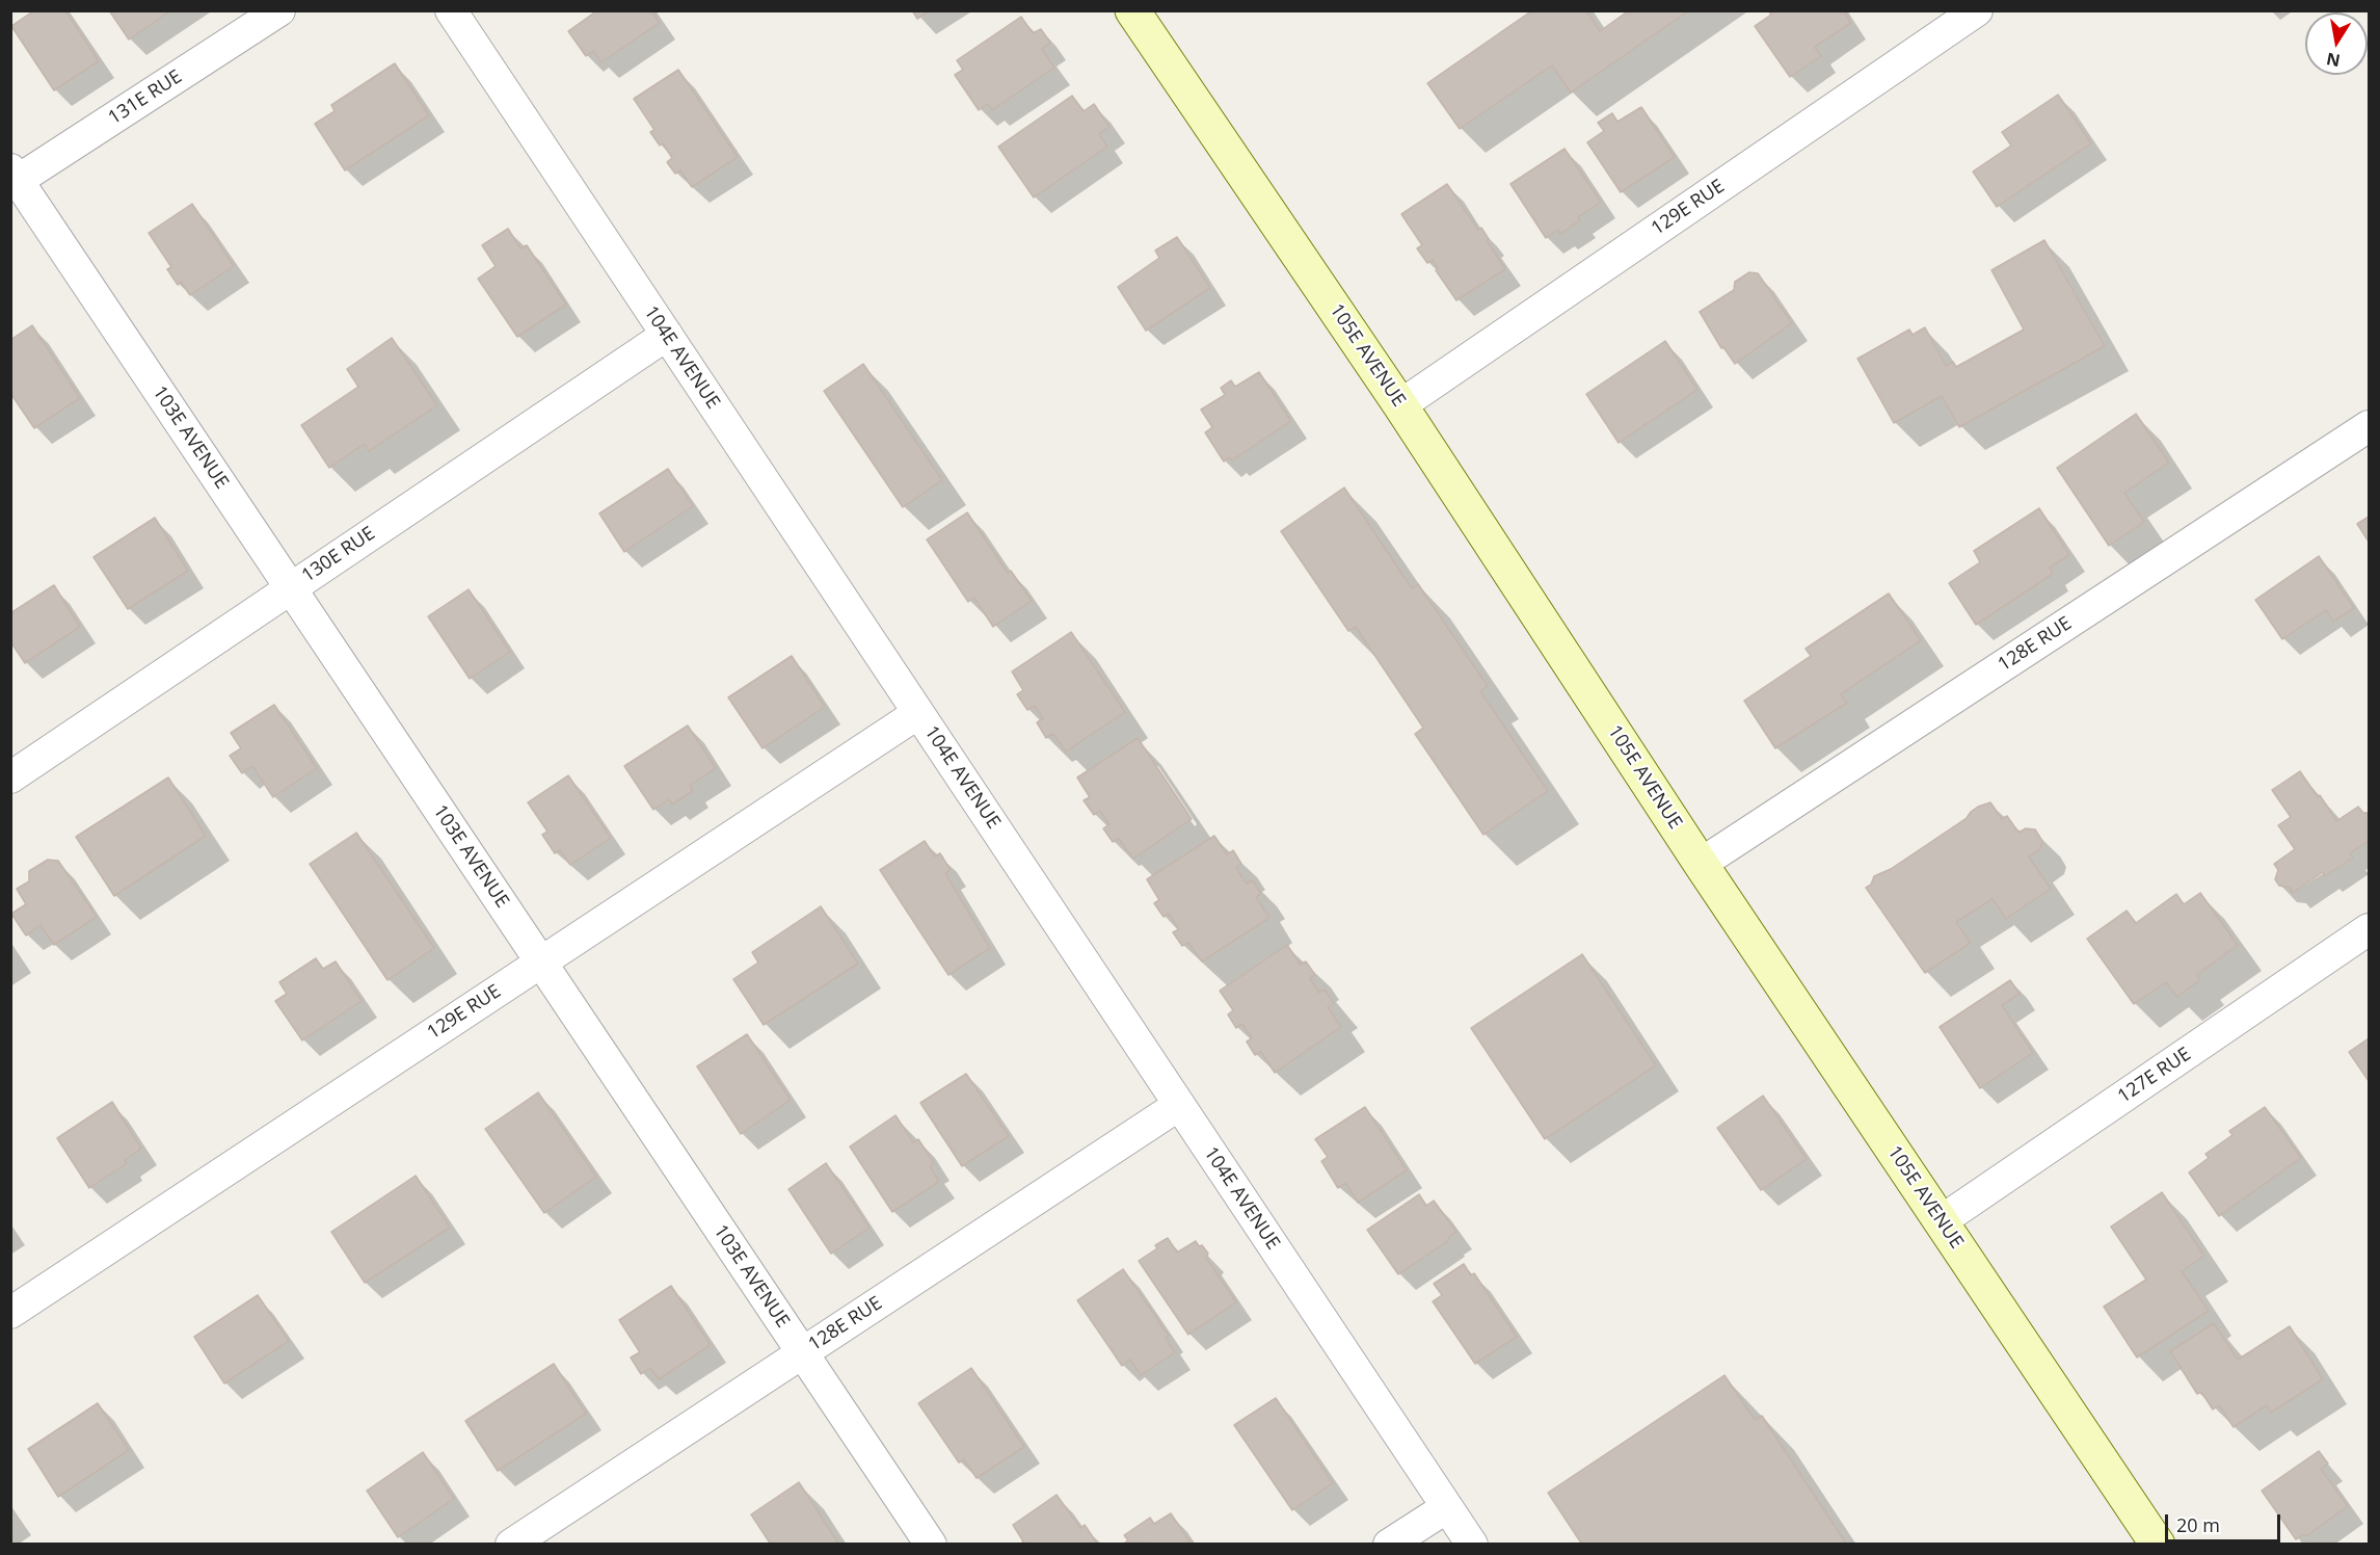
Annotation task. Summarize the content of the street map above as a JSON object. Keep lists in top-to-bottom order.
{
  "streets": {
    "street": [
      "131E RUE",
      "129E RUE",
      "105E AVENUE",
      "104E AVENUE",
      "103E AVENUE",
      "130E RUE",
      "128E RUE",
      "127E RUE"
    ]
  },
  "crossings": [
    ["131E RUE", "103E AVENUE"],
    ["129E RUE", "105E AVENUE"],
    ["129E RUE", "104E AVENUE"],
    ["129E RUE", "103E AVENUE"],
    ["105E AVENUE", "128E RUE"],
    ["105E AVENUE", "127E RUE"],
    ["104E AVENUE", "130E RUE"],
    ["104E AVENUE", "128E RUE"],
    ["103E AVENUE", "130E RUE"],
    ["103E AVENUE", "128E RUE"]
  ],
  "scale_bar": "20 m",
  "north": "bottom"
}
